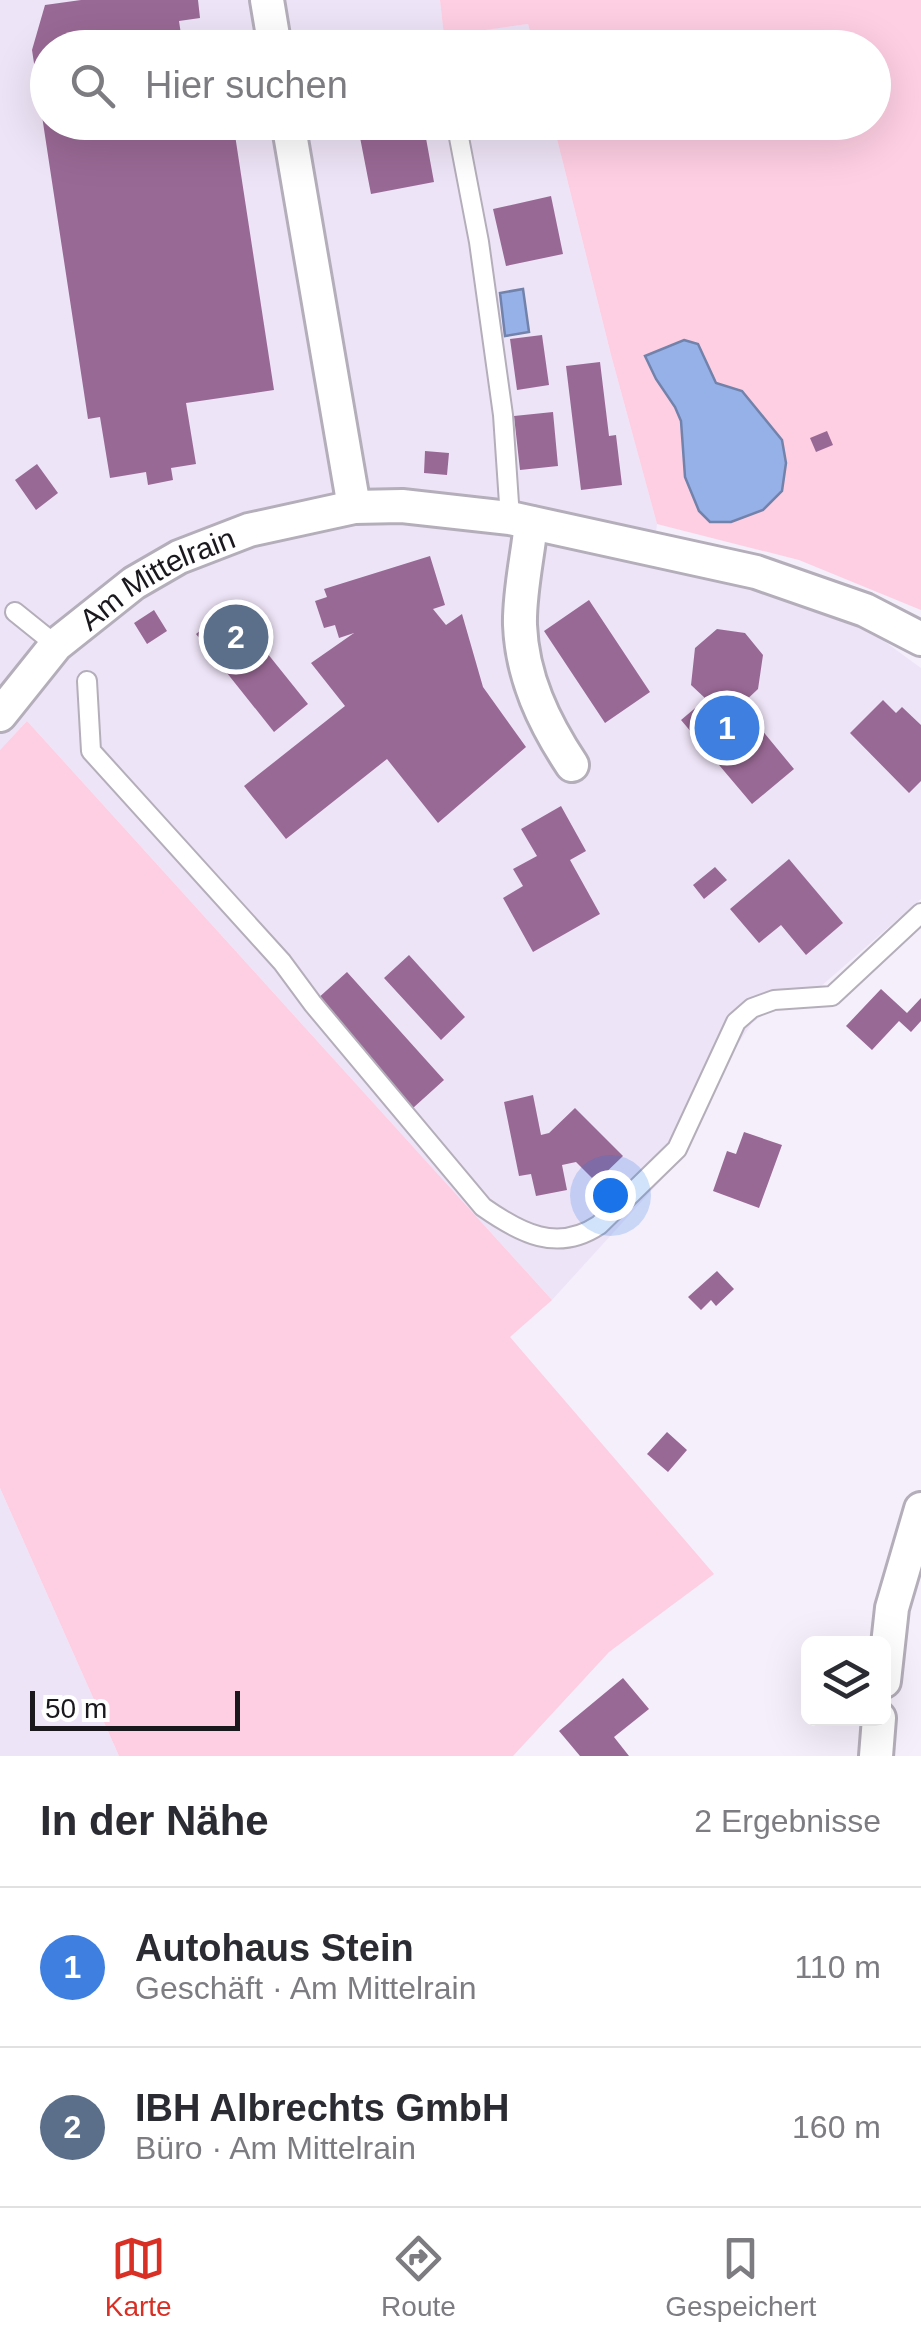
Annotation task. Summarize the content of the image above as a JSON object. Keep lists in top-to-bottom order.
{
  "streets": {
    "street": ["Am Mittelrain"]
  },
  "scale_bar": "50 m",
  "page": {
    "search": "Hier suchen",
    "pins": ["2", "1"],
    "scale": "50 m",
    "heading": ["In der Nähe", "2 Ergebnisse"],
    "list": [
      {
        "mark": "1",
        "name": "Autohaus Stein",
        "note": "Geschäft · Am Mittelrain",
        "value": "110 m"
      },
      {
        "mark": "2",
        "name": "IBH Albrechts GmbH",
        "note": "Büro · Am Mittelrain",
        "value": "160 m"
      }
    ],
    "nav": ["Karte", "Route", "Gespeichert"]
  }
}
